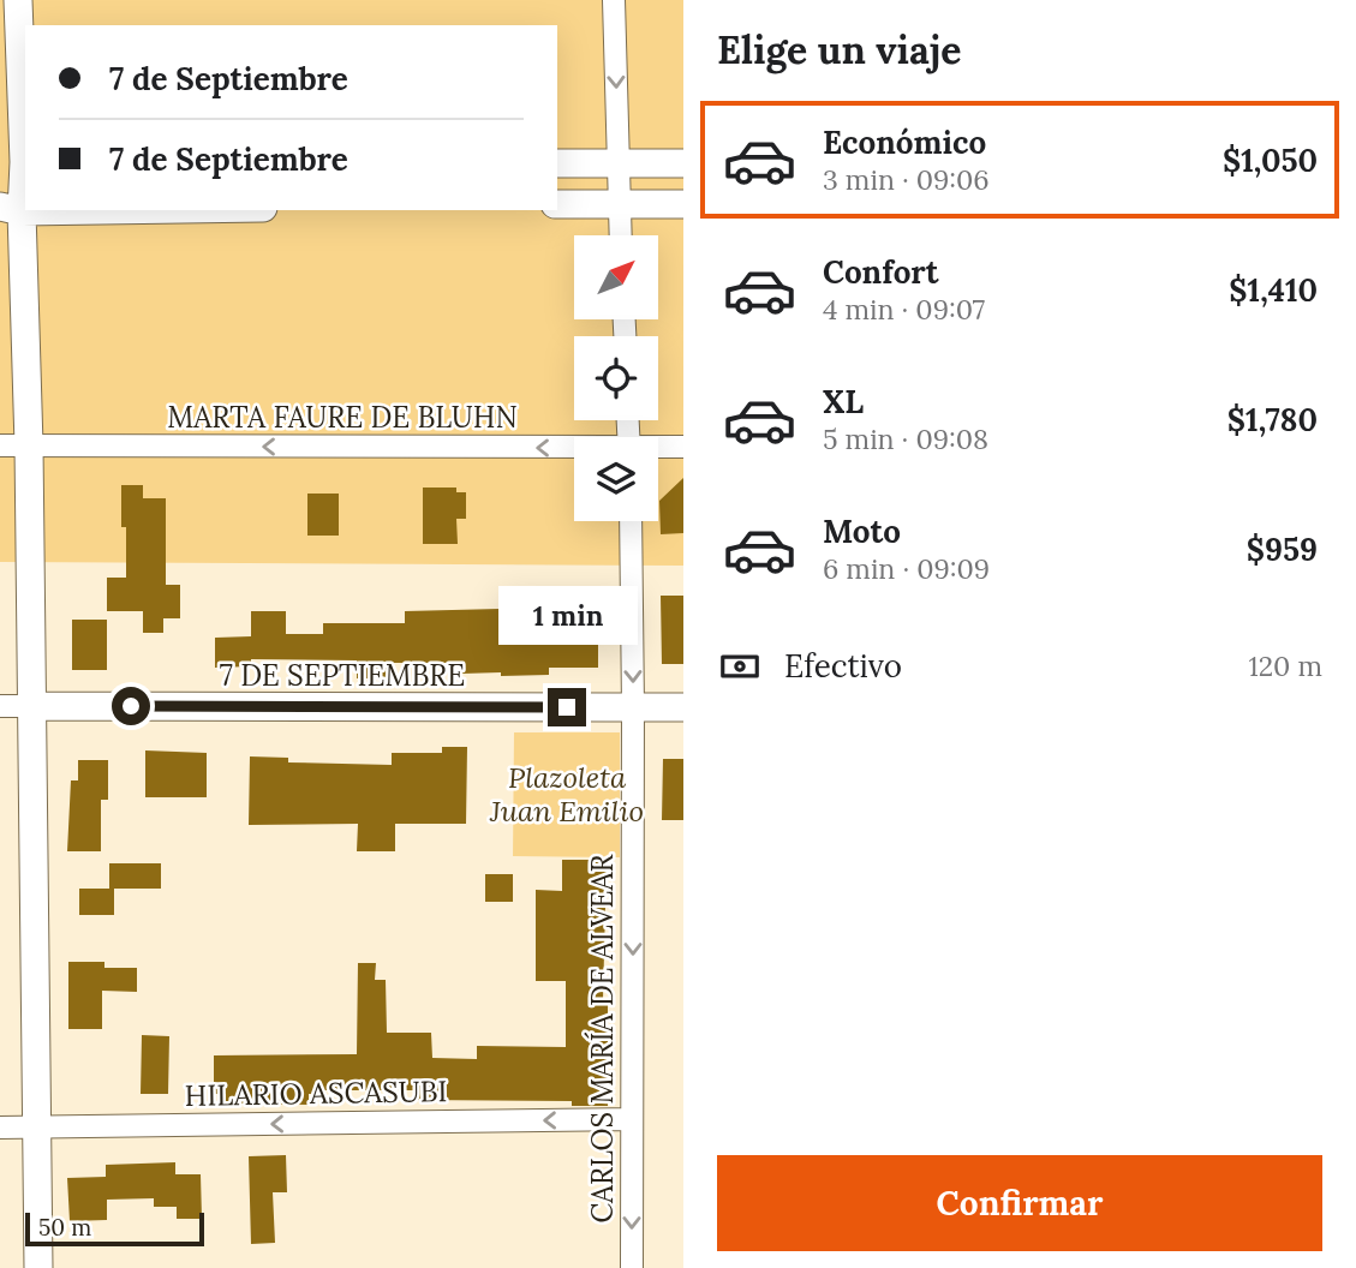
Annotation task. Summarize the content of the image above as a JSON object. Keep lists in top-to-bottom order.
{
  "streets": {
    "street": [
      "MARTA FAURE DE BLUHN",
      "7 DE SEPTIEMBRE",
      "CARLOS MARÍA DE ALVEAR",
      "HILARIO ASCASUBI"
    ]
  },
  "crossings": [
    ["7 DE SEPTIEMBRE", "CARLOS MARÍA DE ALVEAR"],
    ["CARLOS MARÍA DE ALVEAR", "HILARIO ASCASUBI"]
  ],
  "one_way": ["MARTA FAURE DE BLUHN", "CARLOS MARÍA DE ALVEAR", "HILARIO ASCASUBI"],
  "parks": ["Plazoleta Juan Emilio"],
  "scale_bar": "50 m",
  "north": "top right",
  "page": {
    "heading": "Elige un viaje",
    "banner": ["7 de Septiembre", "7 de Septiembre"],
    "list": [
      {
        "name": "Económico",
        "note": "3 min · 09:06",
        "value": "$1,050"
      },
      {
        "name": "Confort",
        "note": "4 min · 09:07",
        "value": "$1,410"
      },
      {
        "name": "XL",
        "note": "5 min · 09:08",
        "value": "$1,780"
      },
      {
        "name": "Moto",
        "note": "6 min · 09:09",
        "value": "$959"
      }
    ],
    "bubble": "1 min",
    "pay": ["Efectivo", "120 m"],
    "buttons": "Confirmar",
    "scale": "50 m"
  }
}
